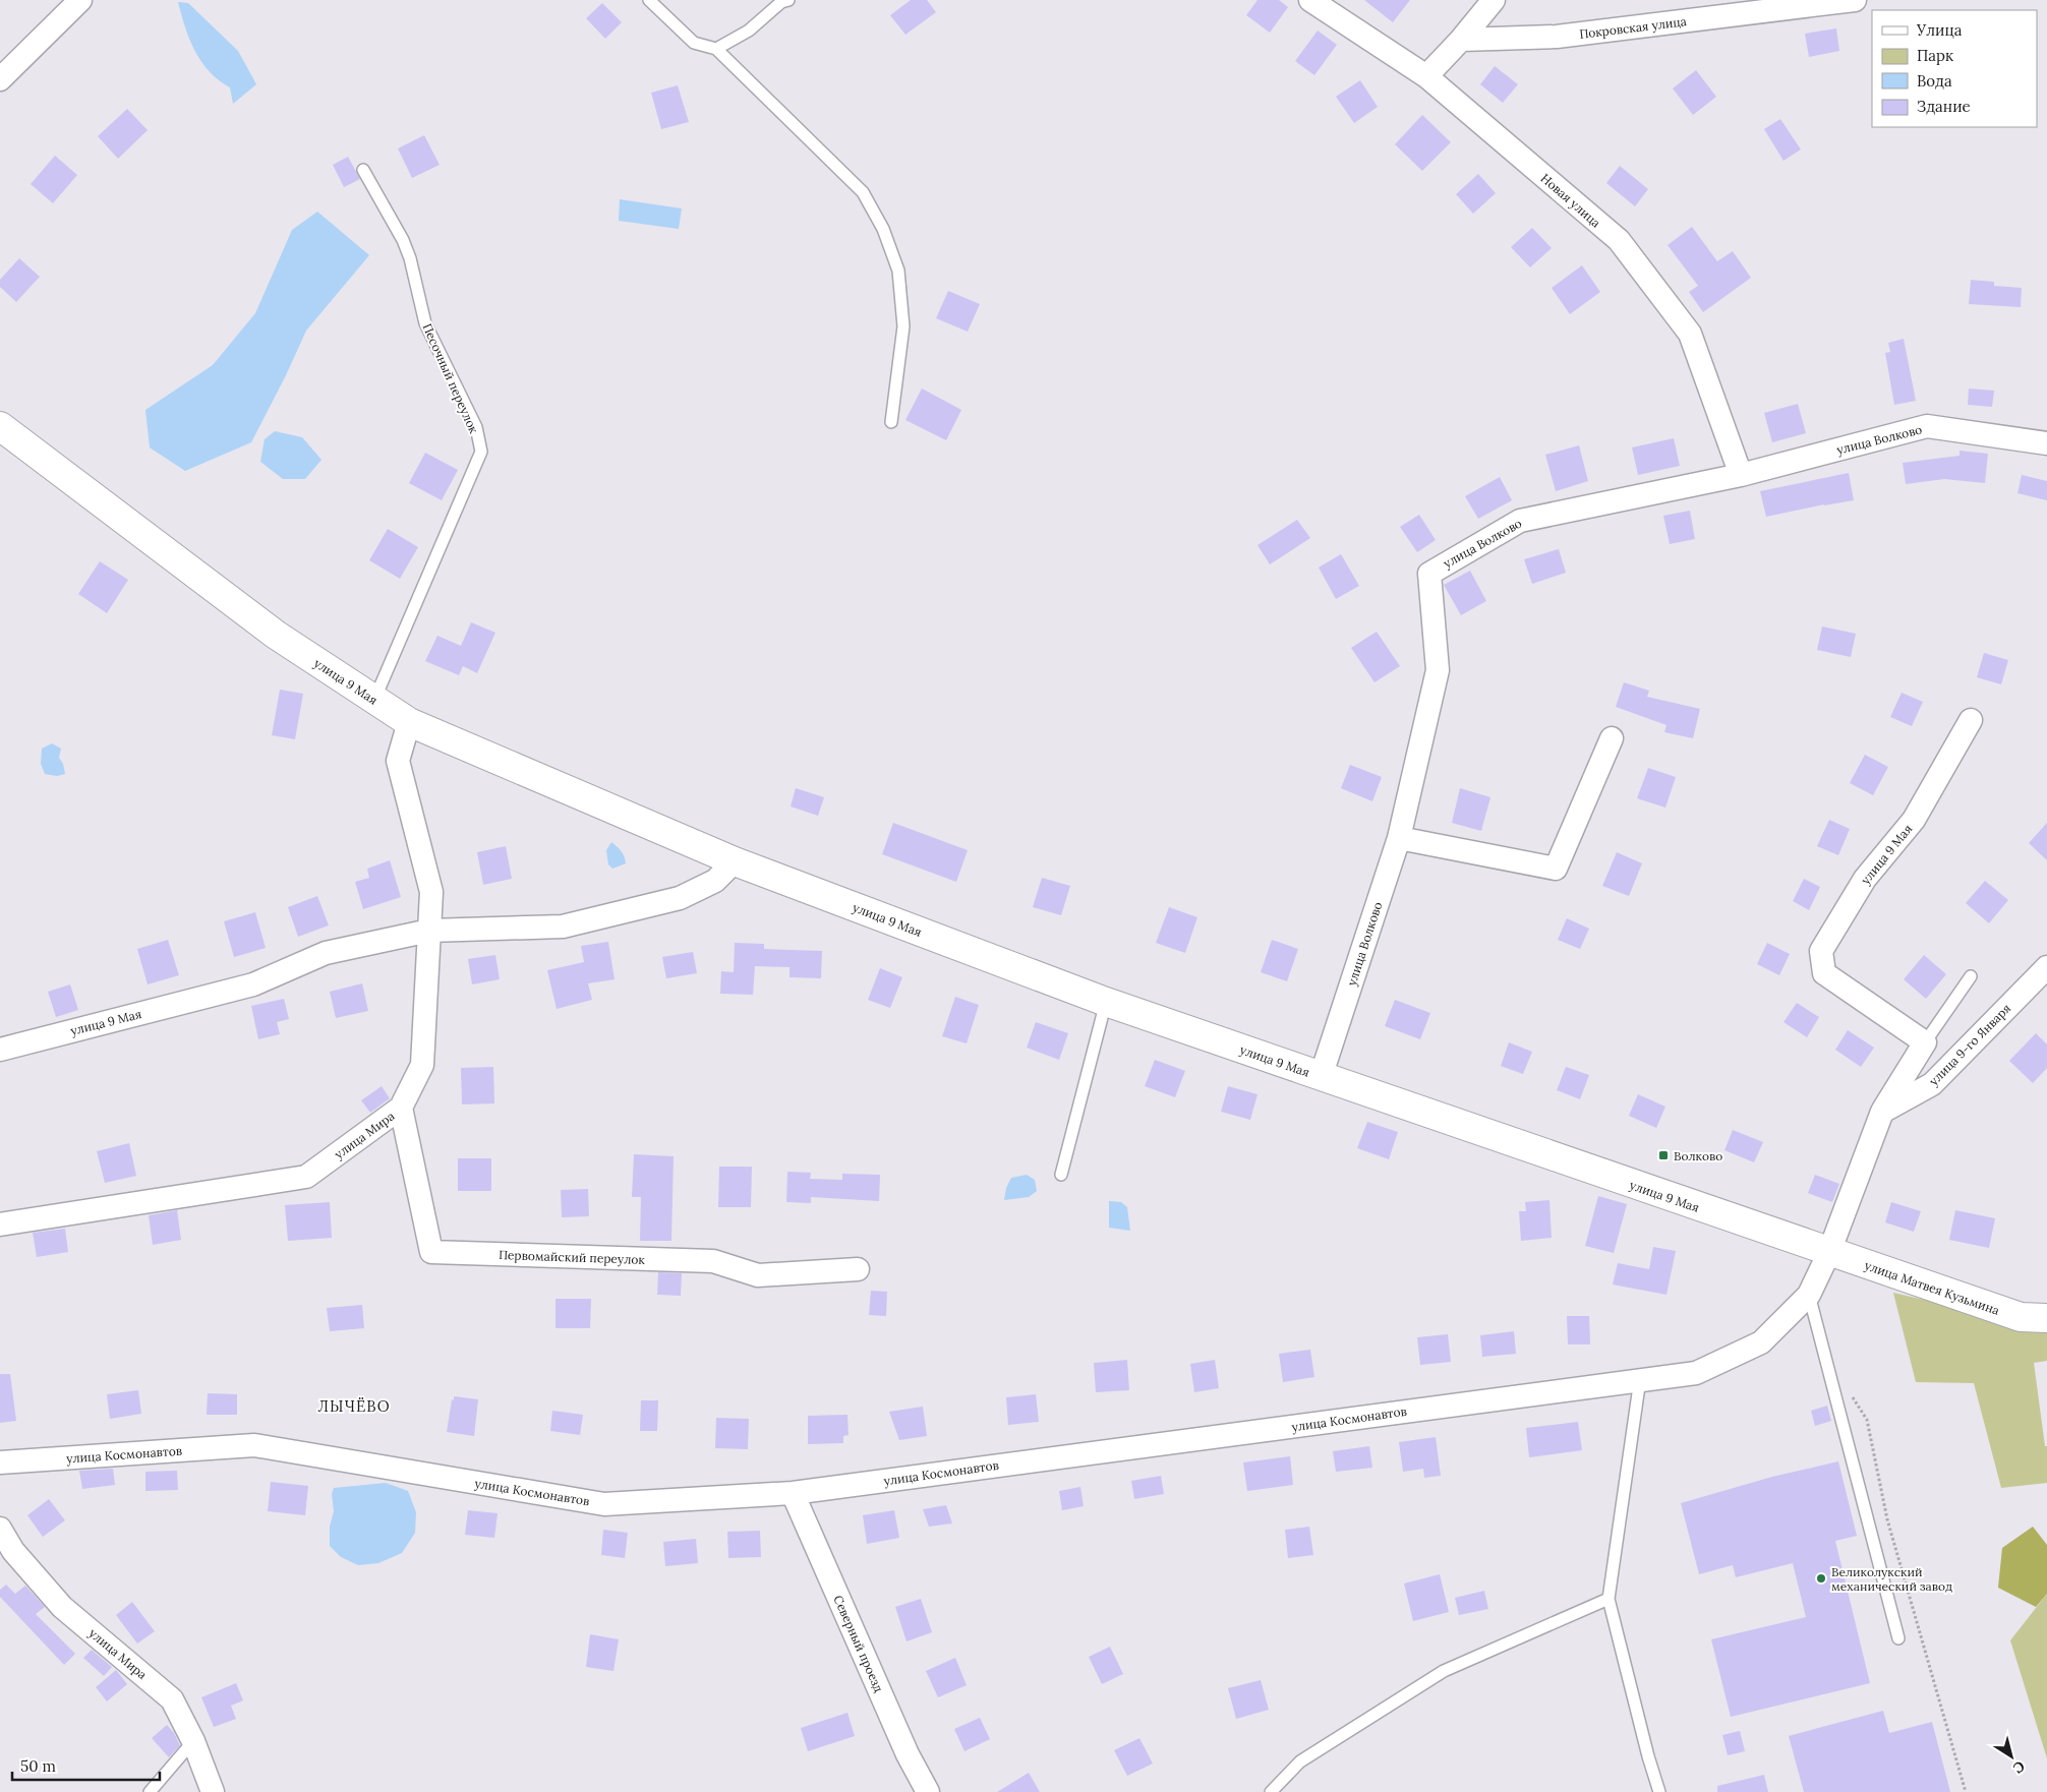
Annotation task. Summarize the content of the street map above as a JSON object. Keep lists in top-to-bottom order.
{
  "streets": {
    "main road": ["улица 9 Мая", "улица Матвея Кузьмина"],
    "street": [
      "Покровская улица",
      "Новая улица",
      "улица Волково",
      "улица 9-го Января",
      "улица Мира",
      "Первомайский переулок",
      "улица Космонавтов",
      "Северный проезд"
    ],
    "lane": ["Песочный переулок"]
  },
  "crossings": [
    ["Новая улица", "улица Волково"],
    ["Песочный переулок", "улица 9 Мая"],
    ["улица Волково", "улица 9 Мая"],
    ["улица 9 Мая", "улица Мира"],
    ["улица 9 Мая", "улица Матвея Кузьмина"],
    ["улица 9 Мая", "улица Космонавтов"],
    ["улица Мира", "Первомайский переулок"],
    ["улица Матвея Кузьмина", "улица Космонавтов"],
    ["улица Космонавтов", "Северный проезд"]
  ],
  "districts": ["ЛЫЧЁВО"],
  "places": {
    "transit": ["Волково"],
    "other": ["Великолукский механический завод"]
  },
  "legend": [
    "Улица",
    "Парк",
    "Вода",
    "Здание"
  ],
  "scale_bar": "50 m",
  "north": "bottom right"
}
